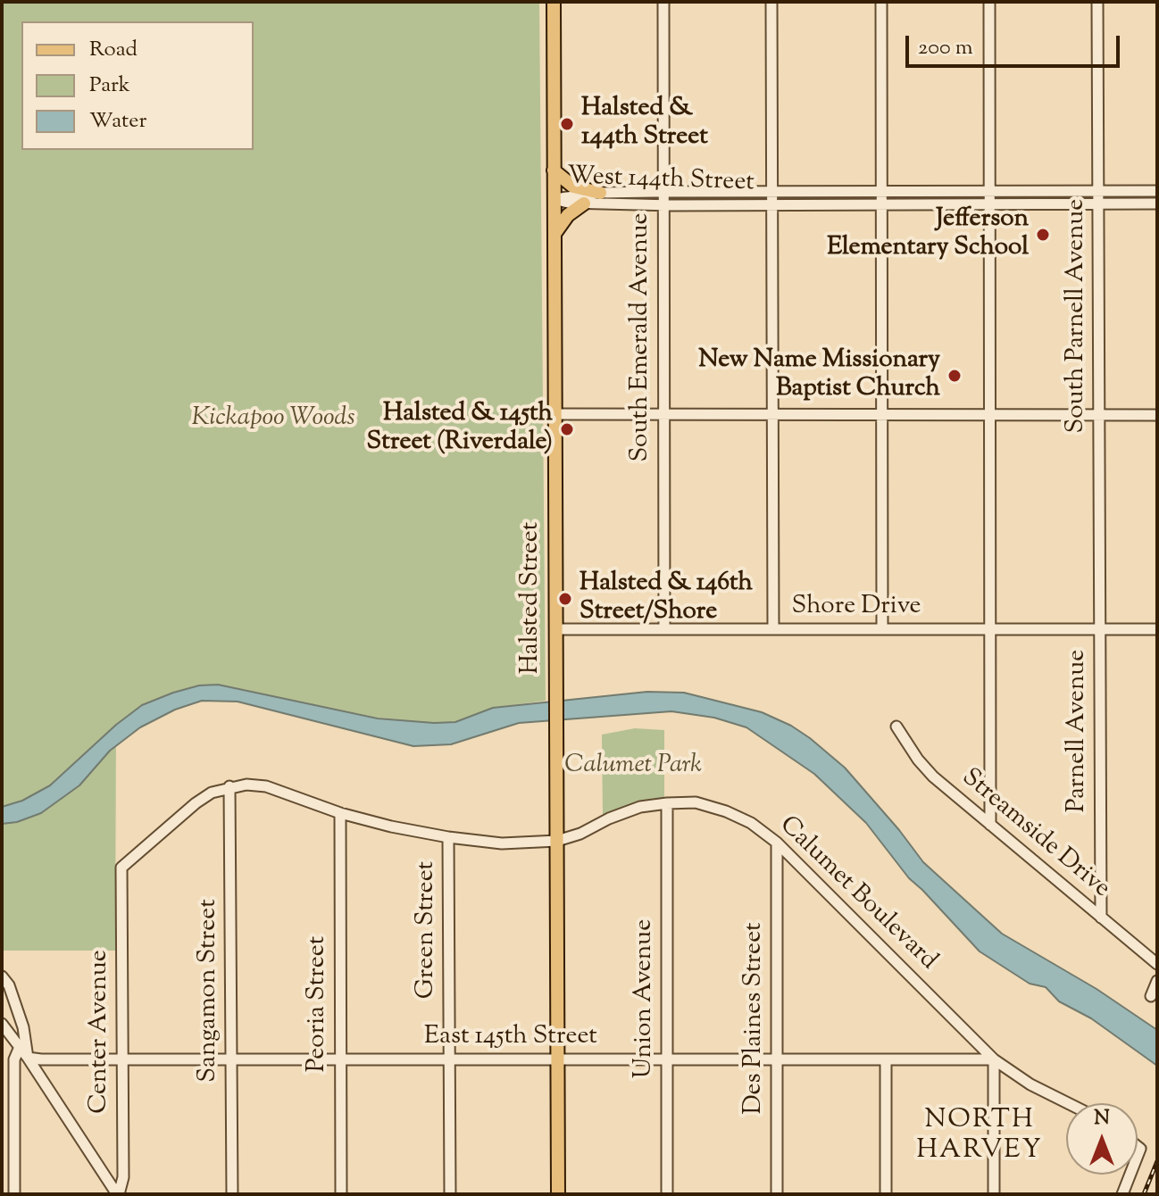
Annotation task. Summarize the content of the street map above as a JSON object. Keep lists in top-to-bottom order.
{
  "streets": {
    "main road": ["Halsted Street"],
    "street": [
      "West 144th Street",
      "South Parnell Avenue",
      "South Emerald Avenue",
      "Shore Drive",
      "Parnell Avenue",
      "Streamside Drive",
      "Calumet Boulevard",
      "Green Street",
      "Sangamon Street",
      "Union Avenue",
      "Peoria Street",
      "Des Plaines Street",
      "Center Avenue",
      "East 145th Street"
    ]
  },
  "crossings": [
    ["West 144th Street", "South Parnell Avenue"],
    ["West 144th Street", "South Emerald Avenue"],
    ["West 144th Street", "Halsted Street"],
    ["South Parnell Avenue", "Shore Drive"],
    ["South Parnell Avenue", "Parnell Avenue"],
    ["South Emerald Avenue", "Shore Drive"],
    ["Halsted Street", "Shore Drive"],
    ["Halsted Street", "Calumet Boulevard"],
    ["Halsted Street", "East 145th Street"],
    ["Shore Drive", "Parnell Avenue"],
    ["Parnell Avenue", "Streamside Drive"],
    ["Calumet Boulevard", "Green Street"],
    ["Calumet Boulevard", "Sangamon Street"],
    ["Calumet Boulevard", "Union Avenue"],
    ["Calumet Boulevard", "Peoria Street"],
    ["Calumet Boulevard", "Des Plaines Street"],
    ["Calumet Boulevard", "Center Avenue"],
    ["Calumet Boulevard", "East 145th Street"],
    ["Green Street", "East 145th Street"],
    ["Sangamon Street", "East 145th Street"],
    ["Union Avenue", "East 145th Street"],
    ["Peoria Street", "East 145th Street"],
    ["Des Plaines Street", "East 145th Street"],
    ["Center Avenue", "East 145th Street"]
  ],
  "districts": ["NORTH HARVEY"],
  "parks": ["Kickapoo Woods", "Calumet Park"],
  "places": [
    "Halsted & 144th Street",
    "Jefferson Elementary School",
    "New Name Missionary Baptist Church",
    "Halsted & 145th Street (Riverdale)",
    "Halsted & 146th Street/Shore"
  ],
  "legend": ["Road", "Park", "Water"],
  "scale_bar": "200 m",
  "north": "top"
}
